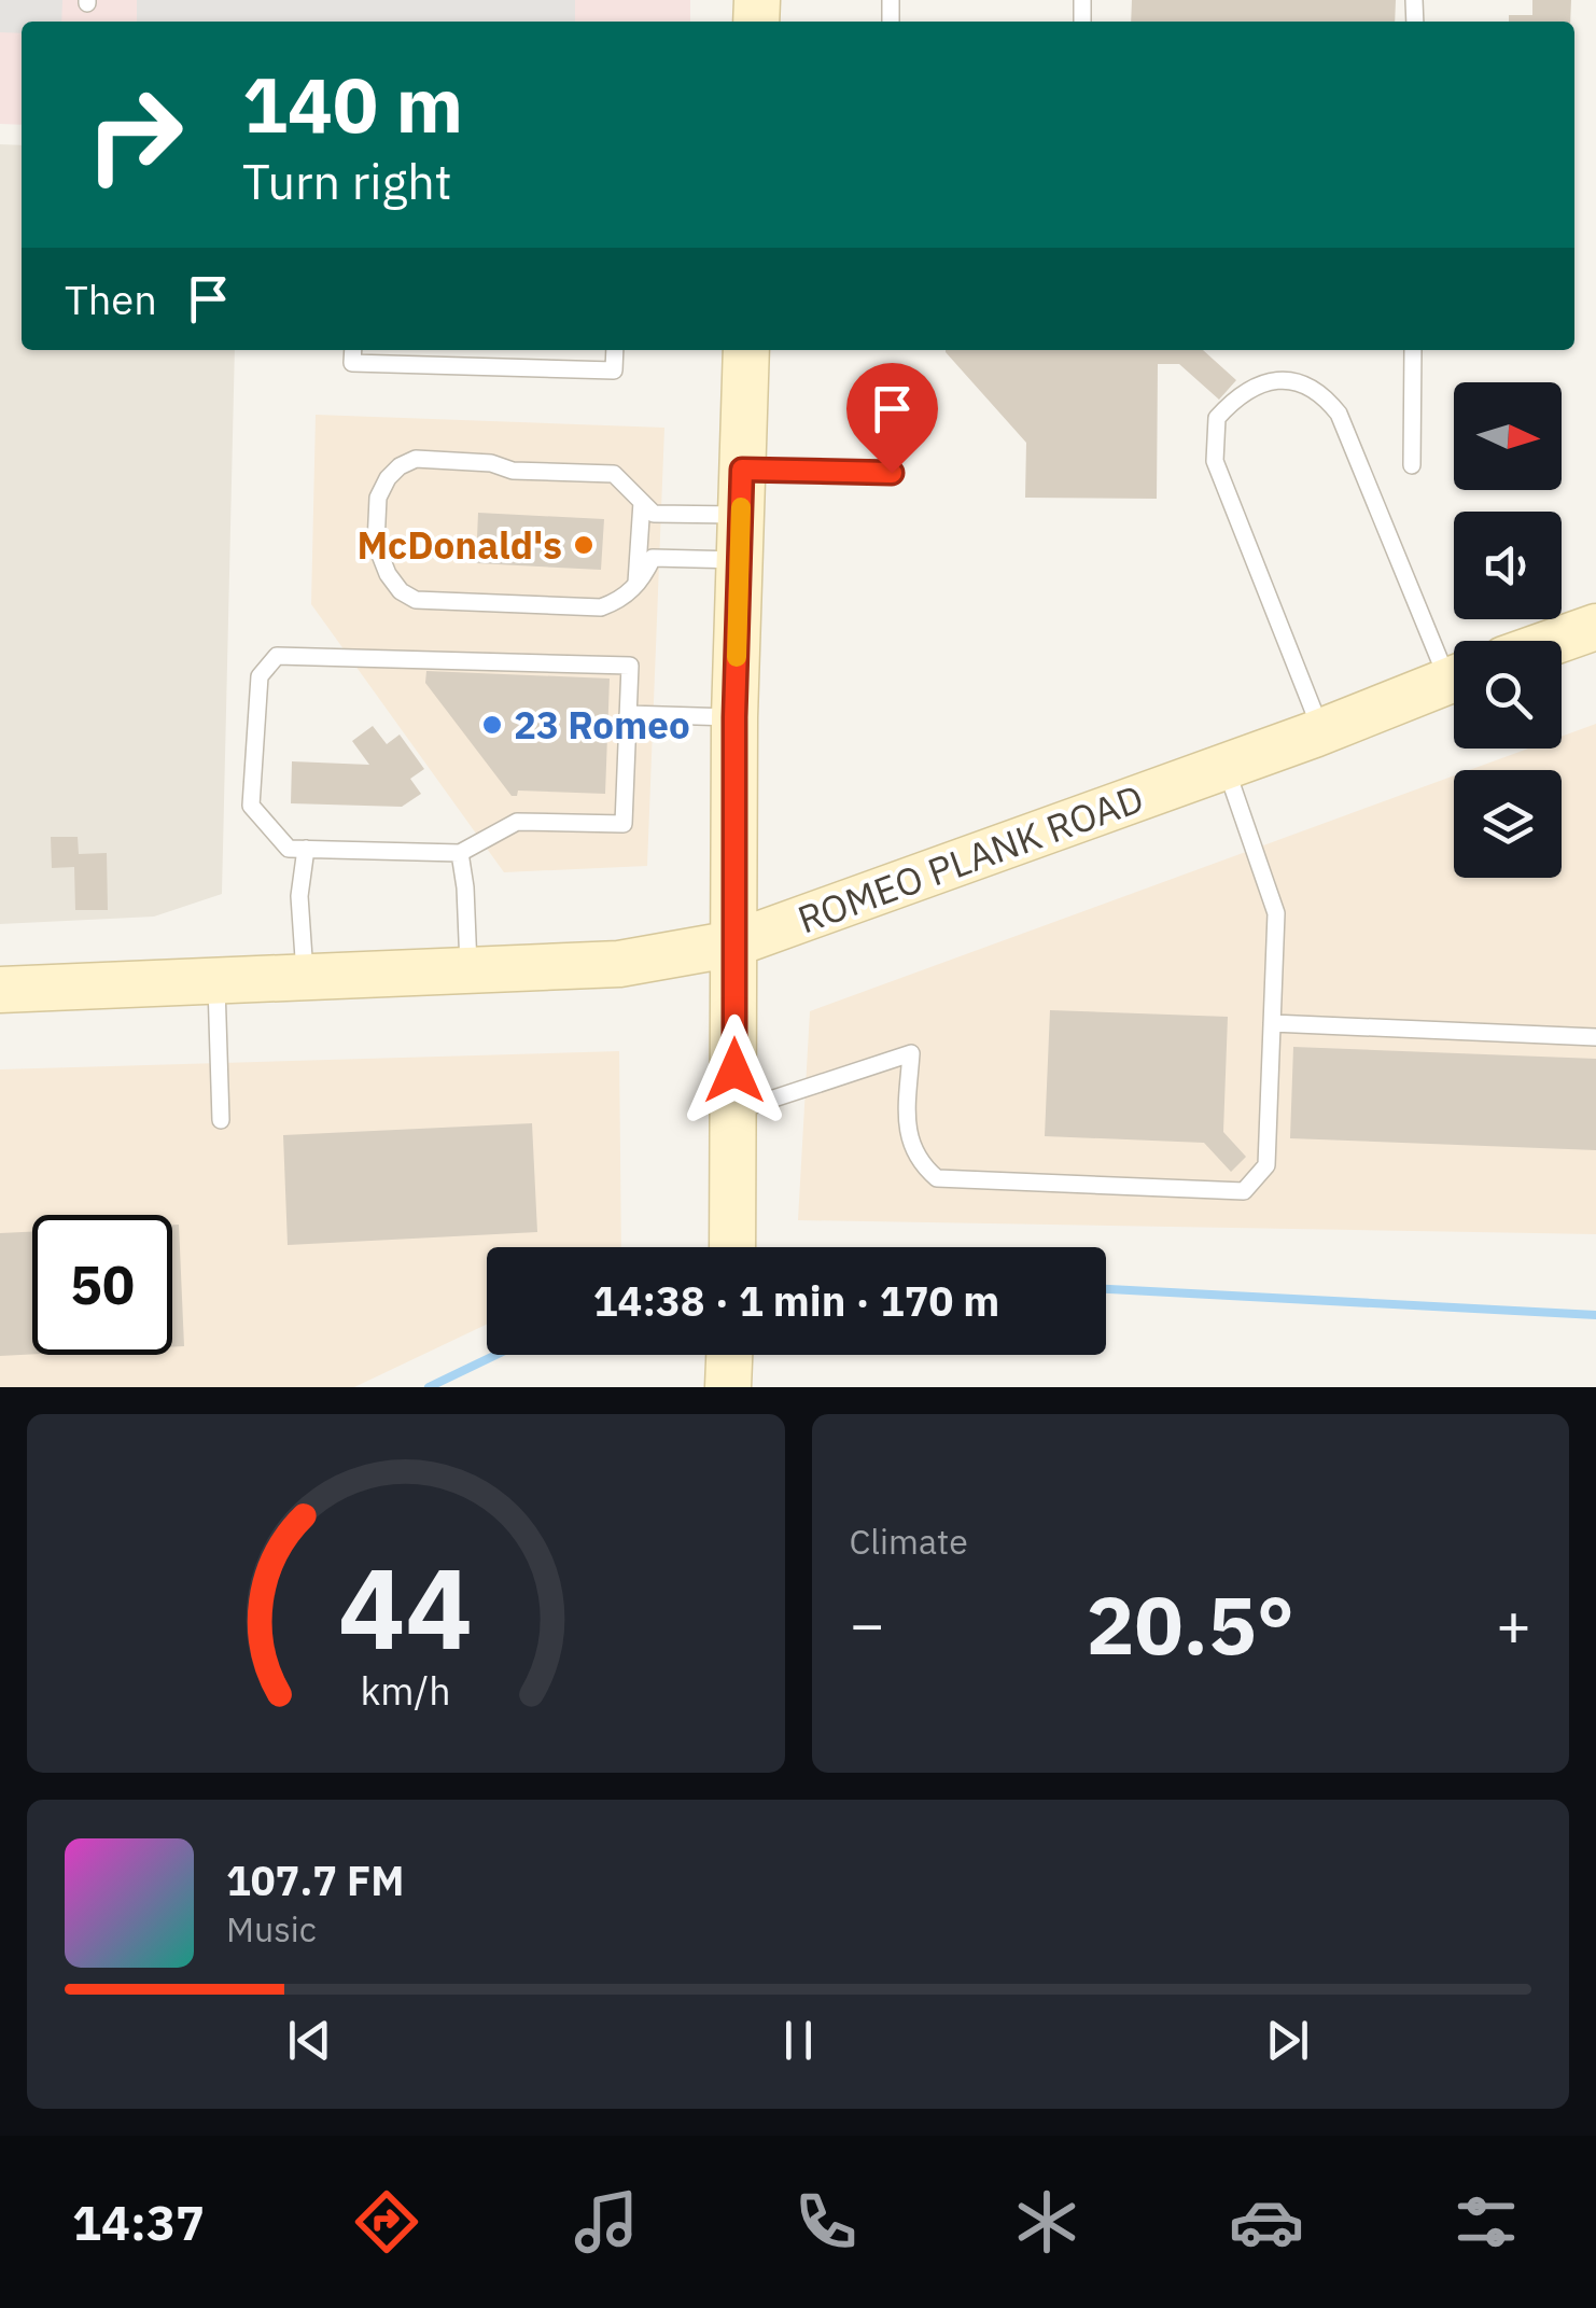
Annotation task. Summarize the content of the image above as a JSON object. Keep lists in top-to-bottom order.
{
  "streets": {
    "main road": ["ROMEO PLANK ROAD"]
  },
  "places": ["McDonald's", "23 Romeo"],
  "north": "right",
  "page": {
    "turn": ["140 m", "Turn right"],
    "then": "Then",
    "limit": "50",
    "trip": "14:38 · 1 min · 170 m",
    "tile": "Climate",
    "heat": ["−", "20.5°", "+"],
    "song": ["107.7 FM", "Music"],
    "tabs": "14:37",
    "gauge": ["44", "km/h"]
  }
}
